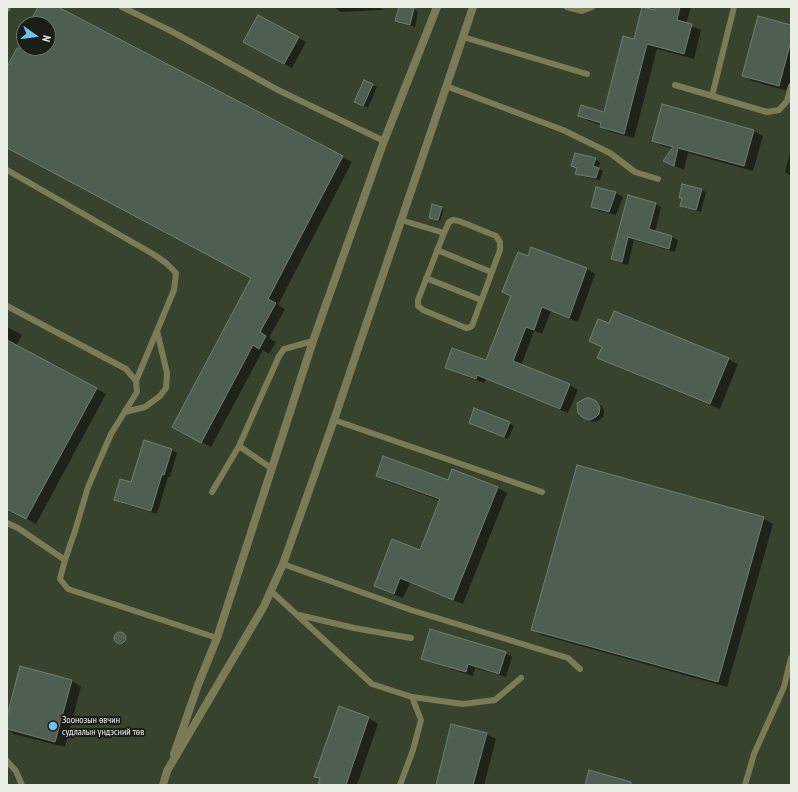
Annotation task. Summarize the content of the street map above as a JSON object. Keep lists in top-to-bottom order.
{
  "places": ["Зоонозын өвчин судлалын үндэсний төв"],
  "north": "right"
}
